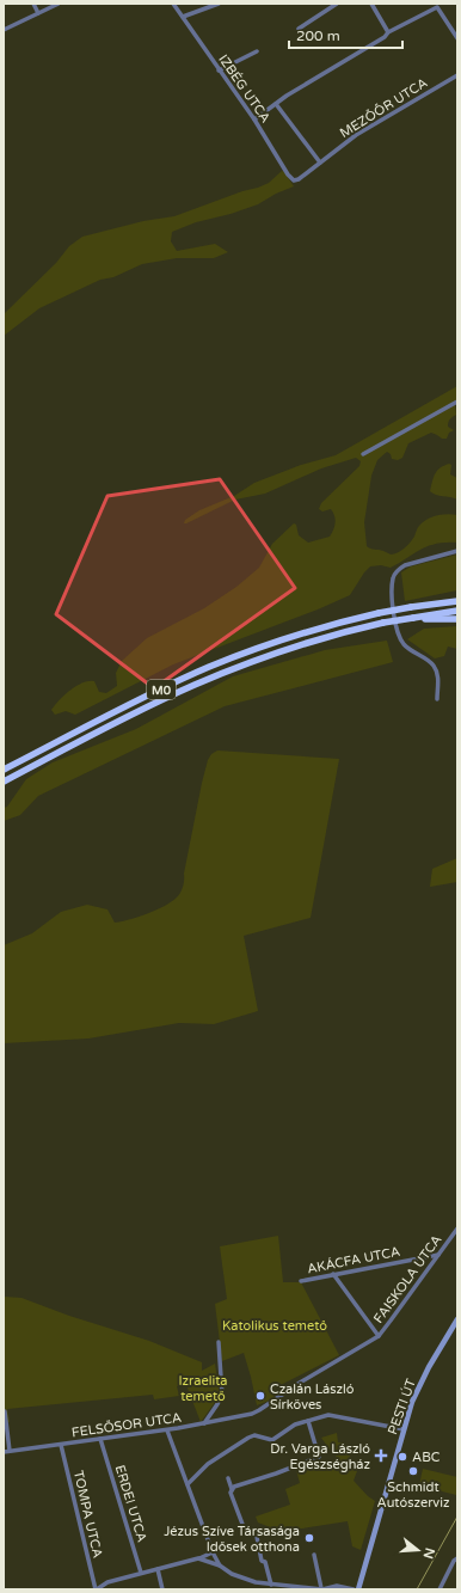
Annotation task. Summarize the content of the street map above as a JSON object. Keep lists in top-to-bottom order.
{
  "streets": {
    "highway": ["M0"],
    "main road": ["PESTI ÚT"],
    "street": [
      "IZBÉG UTCA",
      "MEZŐŐR UTCA",
      "AKÁCFA UTCA",
      "FAISKOLA UTCA",
      "FELSŐSOR UTCA",
      "ERDEI UTCA",
      "TOMPA UTCA"
    ]
  },
  "crossings": [
    ["IZBÉG UTCA", "MEZŐŐR UTCA"],
    ["AKÁCFA UTCA", "FAISKOLA UTCA"],
    ["FAISKOLA UTCA", "FELSŐSOR UTCA"],
    ["FELSŐSOR UTCA", "ERDEI UTCA"],
    ["FELSŐSOR UTCA", "TOMPA UTCA"]
  ],
  "parks": ["Katolikus temető", "Izraelita temető"],
  "places": {
    "other": [
      "Czalán László Sírköves",
      "ABC",
      "Schmidt Autószerviz",
      "Jézus Szíve Társasága Idősek otthona"
    ],
    "health": ["Dr. Varga László Egészségház"]
  },
  "scale_bar": "200 m",
  "north": "right"
}
